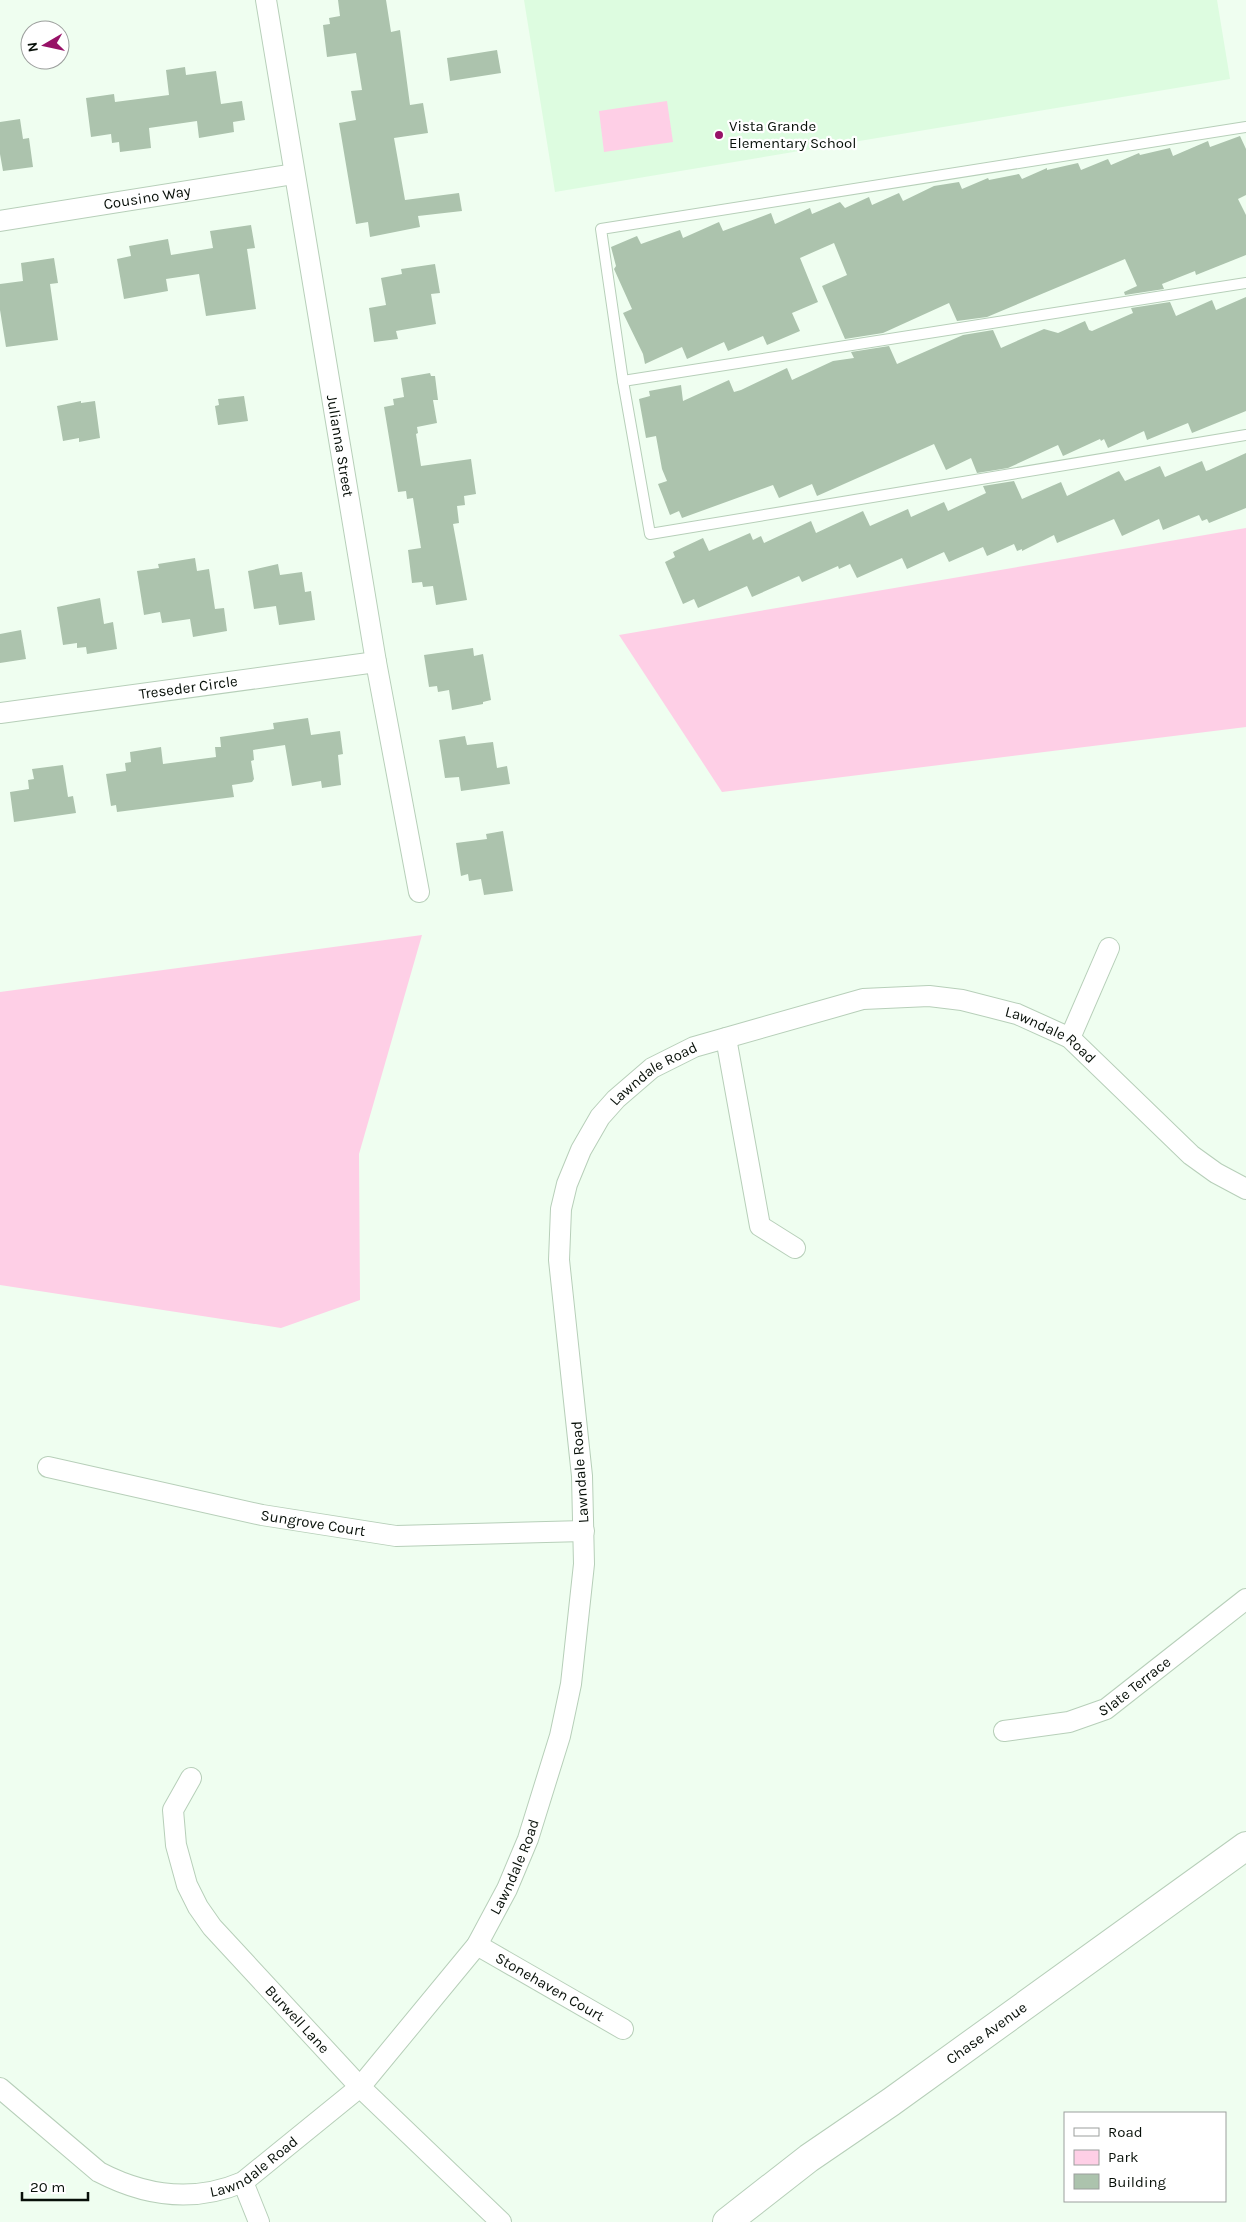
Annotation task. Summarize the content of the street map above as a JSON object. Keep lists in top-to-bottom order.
{
  "streets": {
    "main road": ["Chase Avenue"],
    "street": [
      "Cousino Way",
      "Julianna Street",
      "Treseder Circle",
      "Lawndale Road",
      "Sungrove Court",
      "Slate Terrace",
      "Stonehaven Court",
      "Burwell Lane"
    ]
  },
  "crossings": [
    ["Cousino Way", "Julianna Street"],
    ["Julianna Street", "Treseder Circle"],
    ["Lawndale Road", "Sungrove Court"],
    ["Lawndale Road", "Stonehaven Court"],
    ["Lawndale Road", "Burwell Lane"]
  ],
  "places": ["Vista Grande Elementary School"],
  "legend": ["Road", "Park", "Building"],
  "scale_bar": "20 m",
  "north": "left"
}
